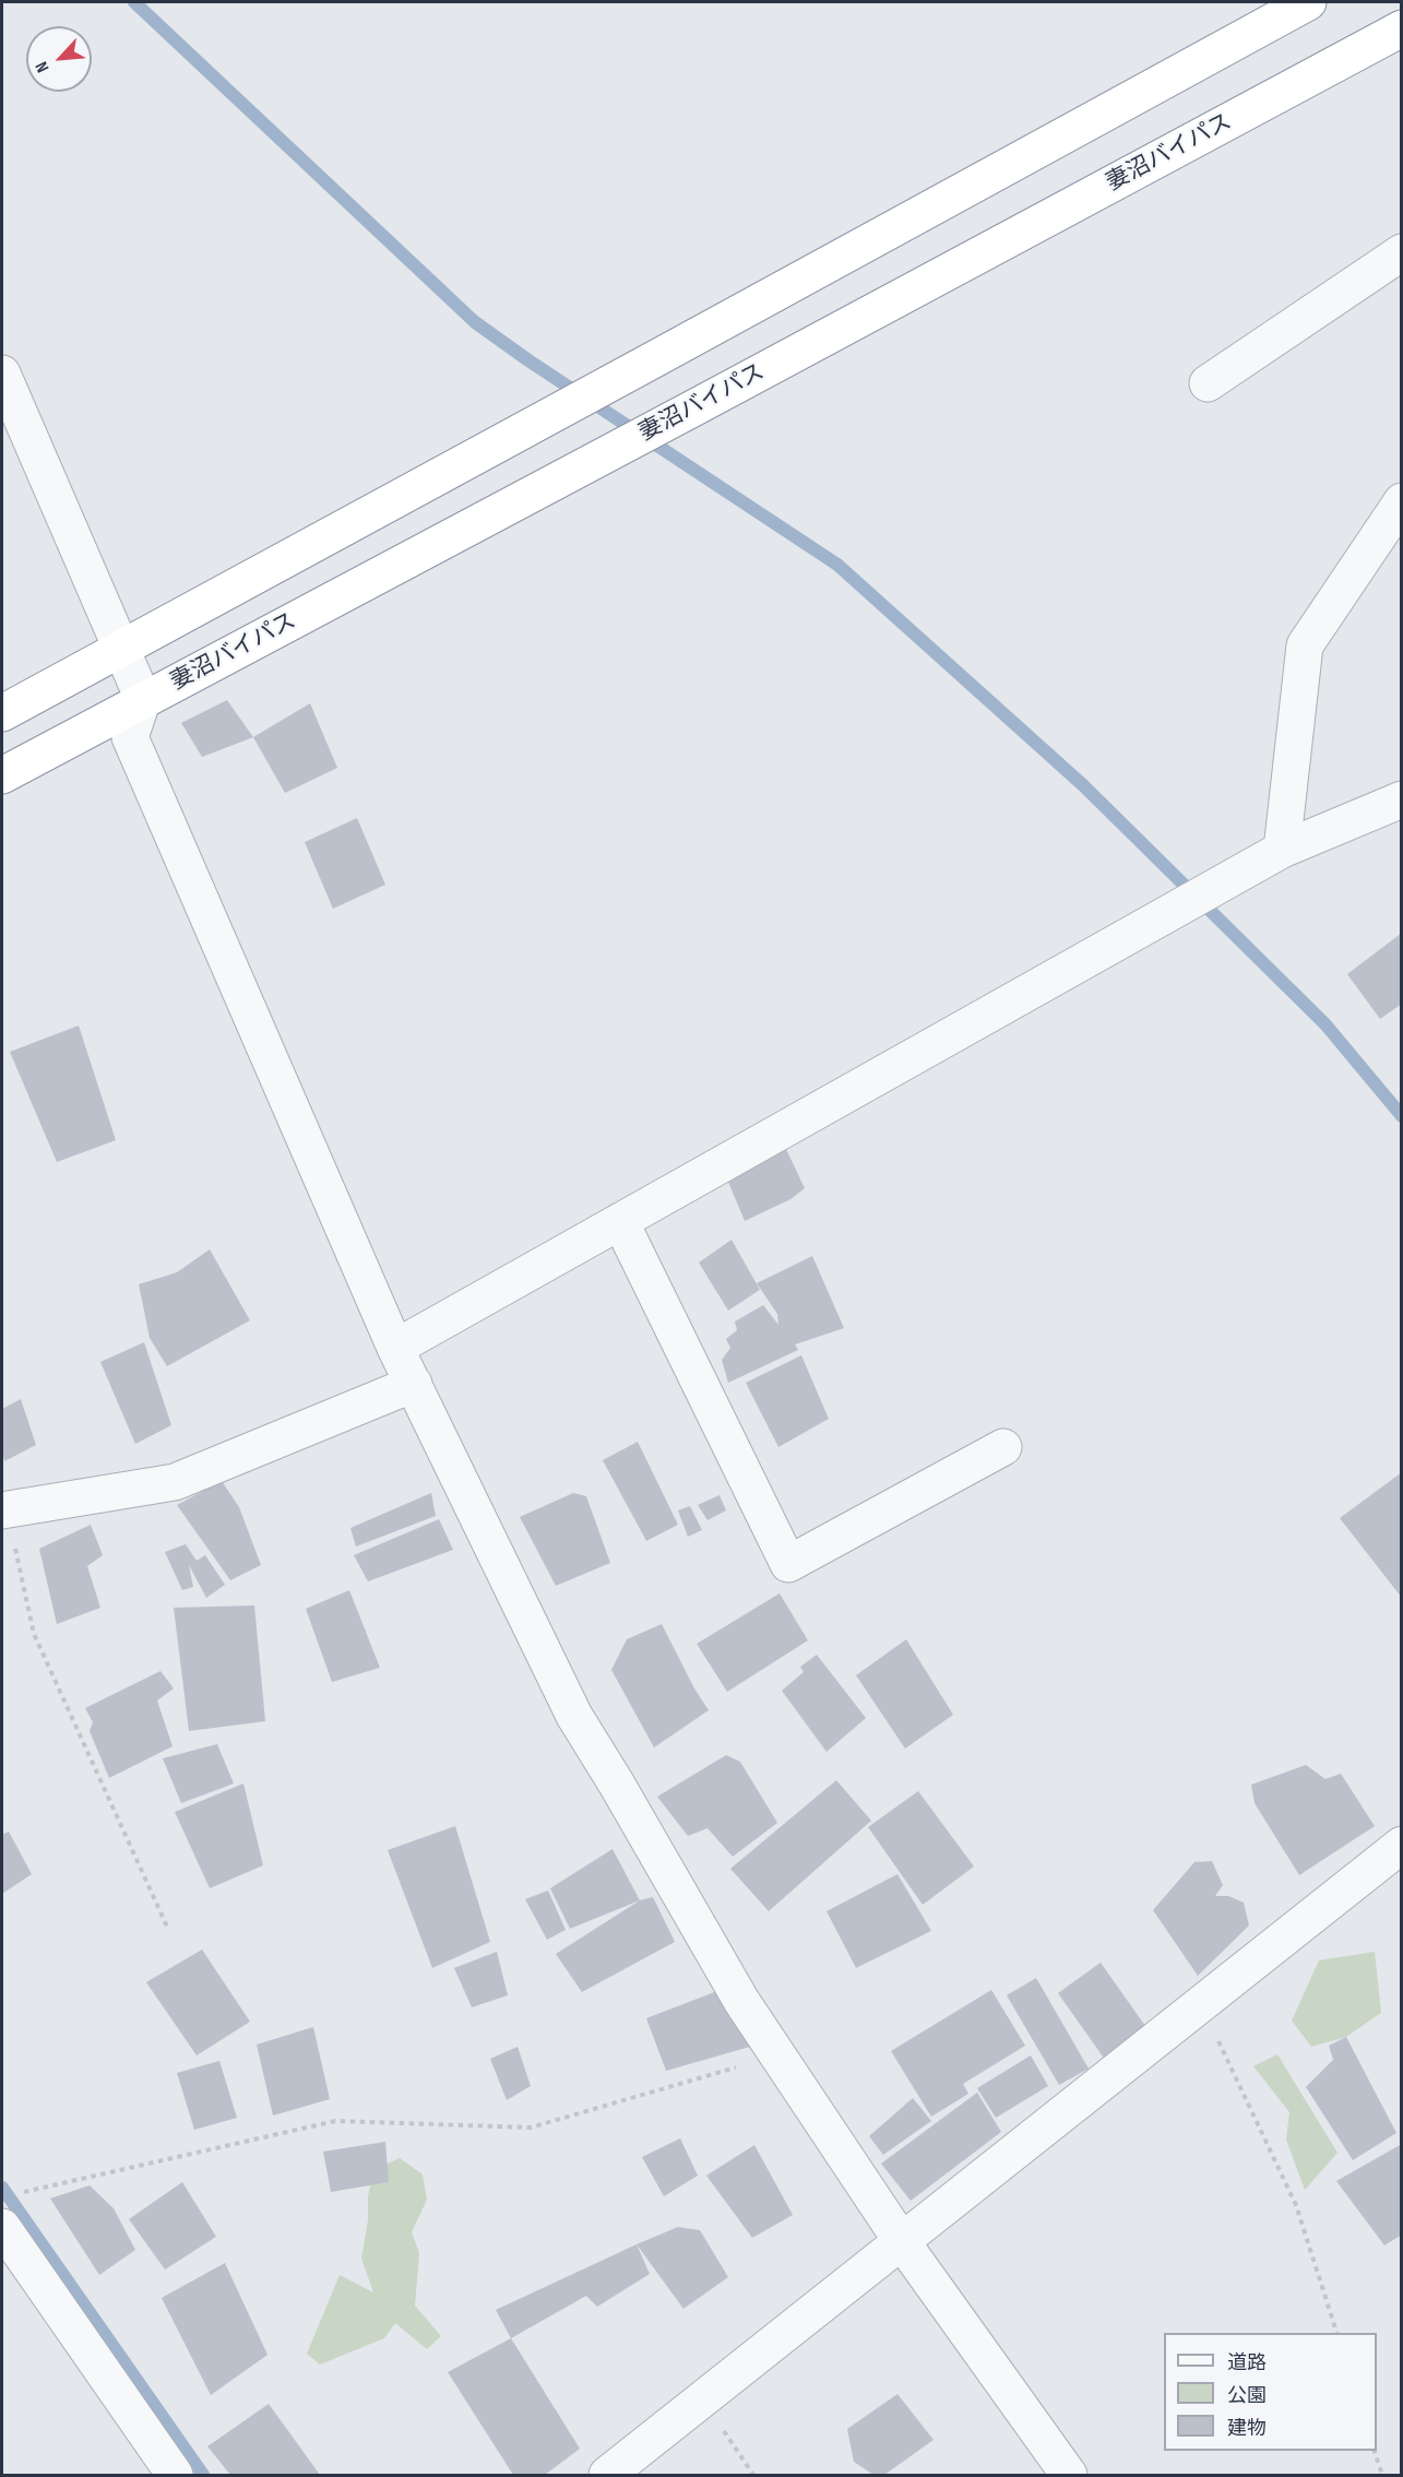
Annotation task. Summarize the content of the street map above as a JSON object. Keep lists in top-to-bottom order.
{
  "streets": {
    "highway": ["妻沼バイパス"]
  },
  "legend": ["道路", "公園", "建物"],
  "north": "bottom left"
}
